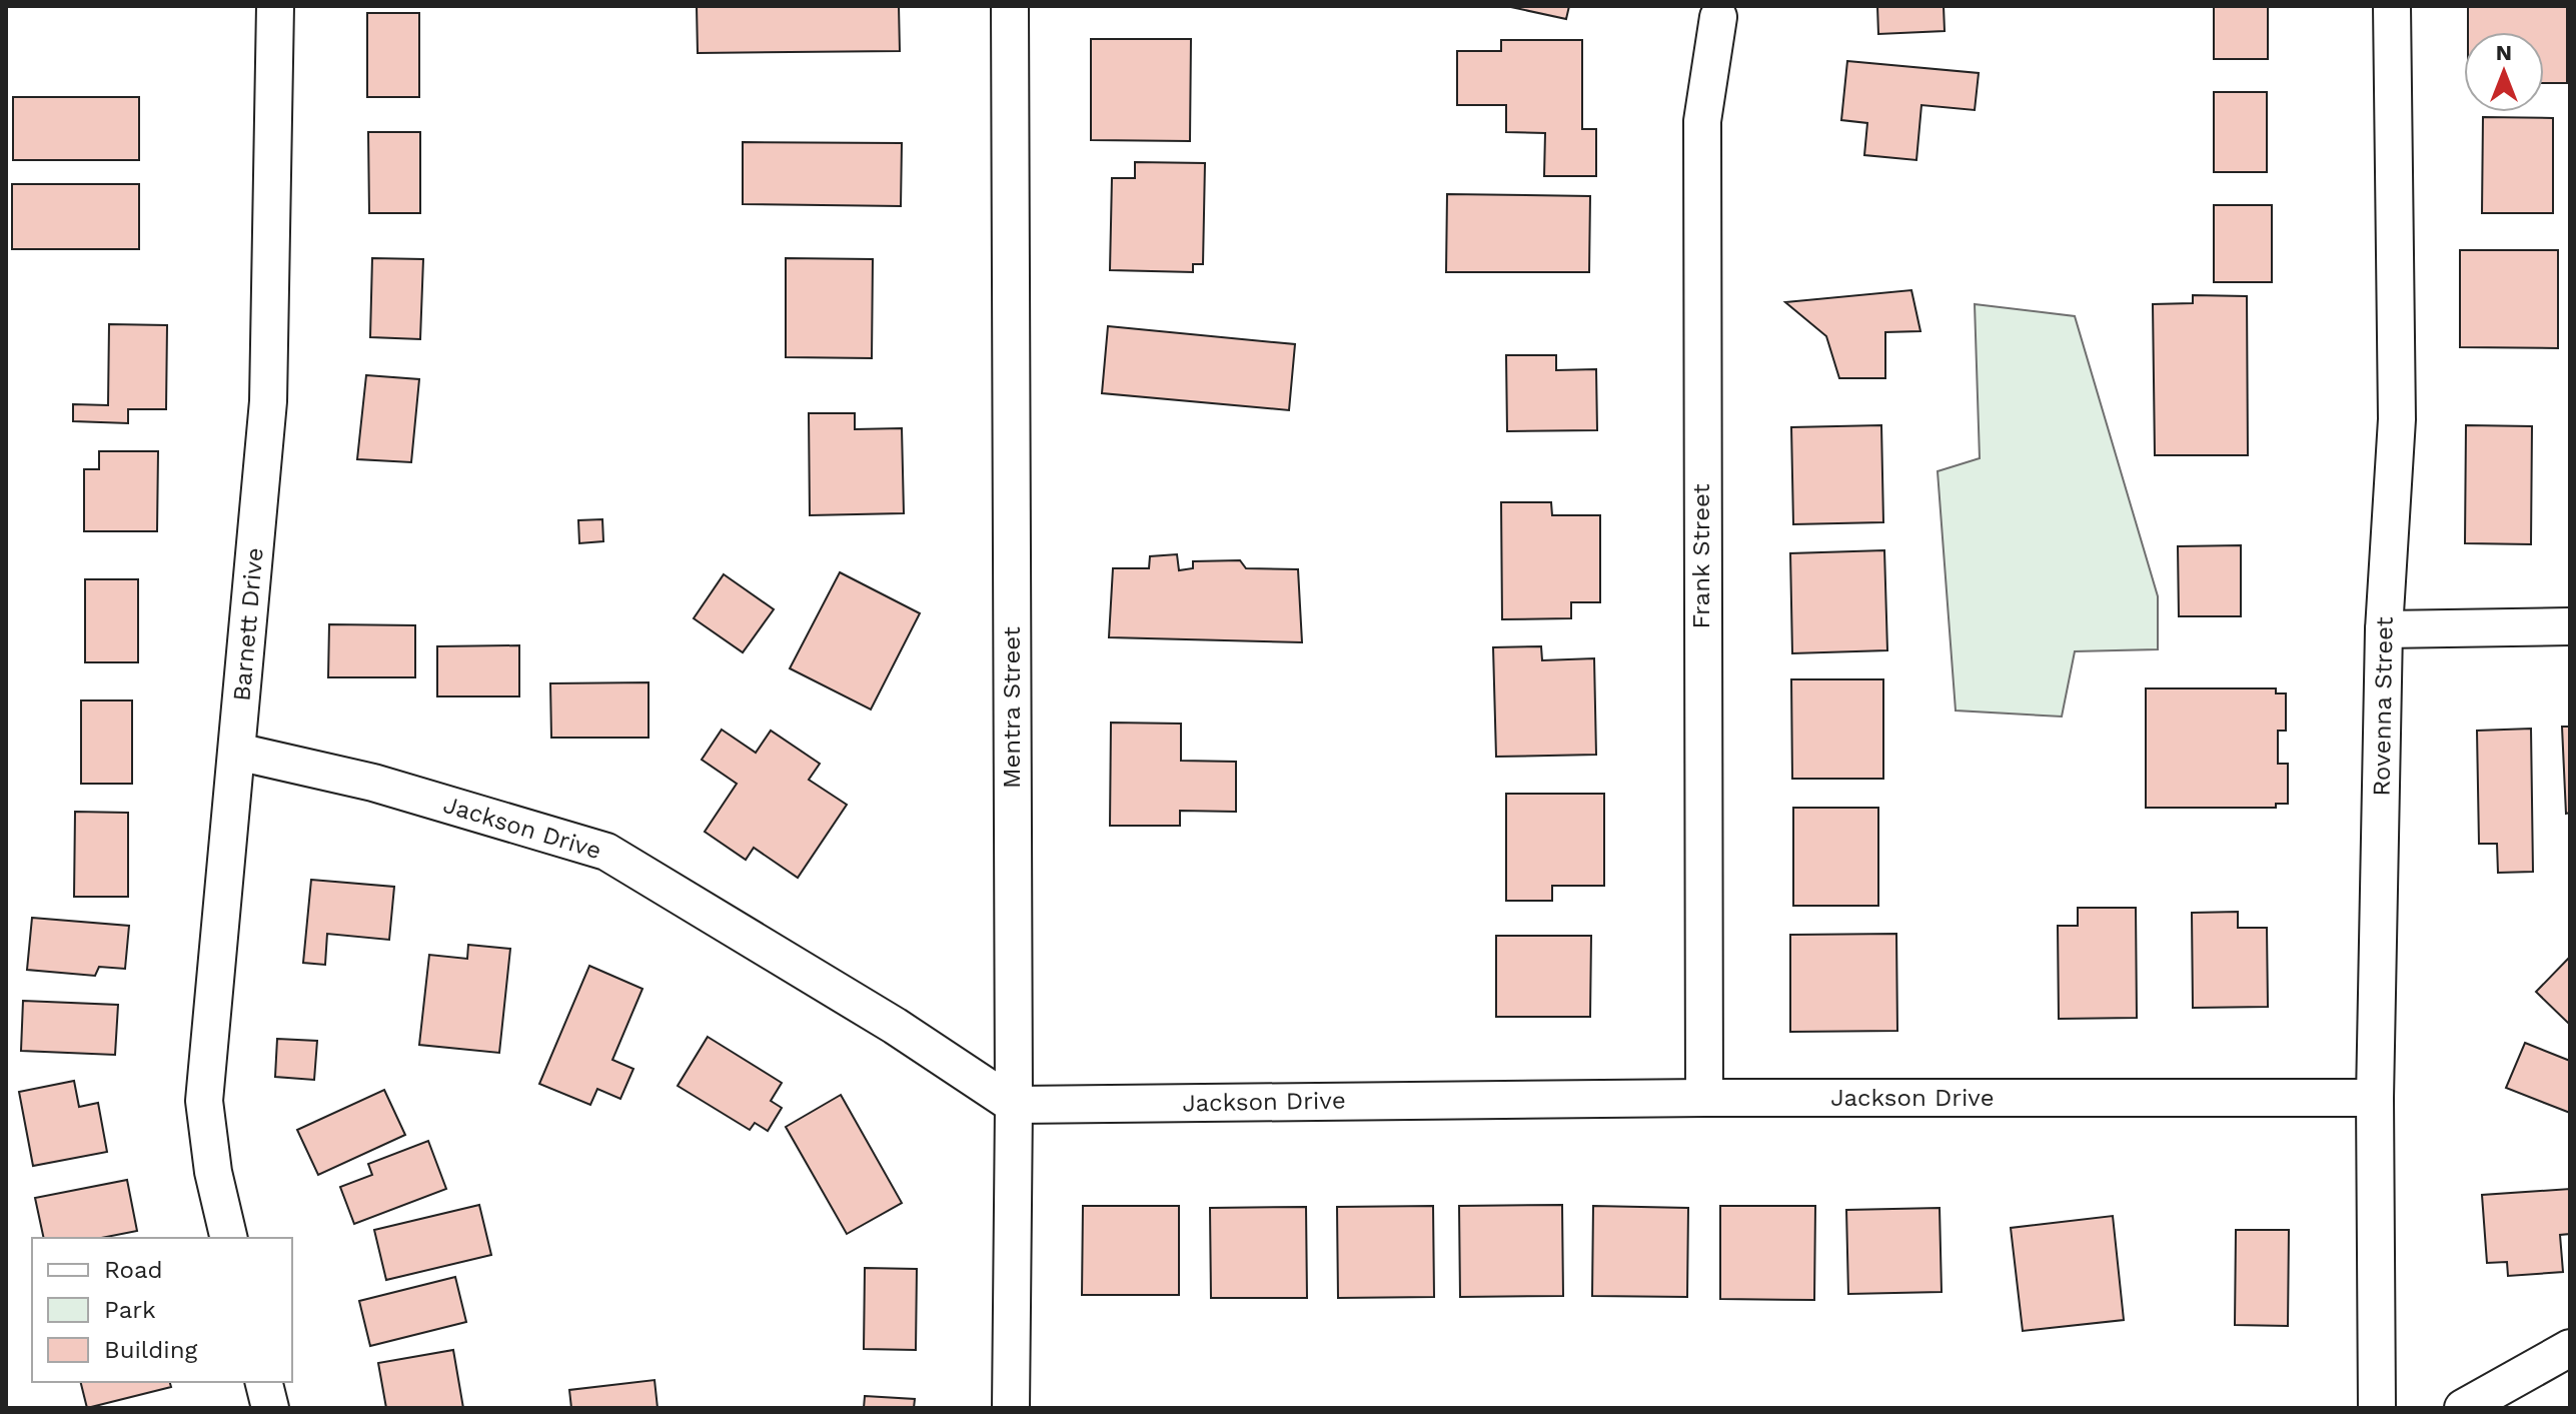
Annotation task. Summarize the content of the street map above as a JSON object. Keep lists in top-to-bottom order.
{
  "streets": {
    "street": [
      "Frank Street",
      "Barnett Drive",
      "Rovenna Street",
      "Mentra Street",
      "Jackson Drive"
    ]
  },
  "crossings": [
    ["Frank Street", "Jackson Drive"],
    ["Barnett Drive", "Jackson Drive"],
    ["Rovenna Street", "Jackson Drive"],
    ["Mentra Street", "Jackson Drive"]
  ],
  "legend": ["Road", "Park", "Building"],
  "north": "top"
}
